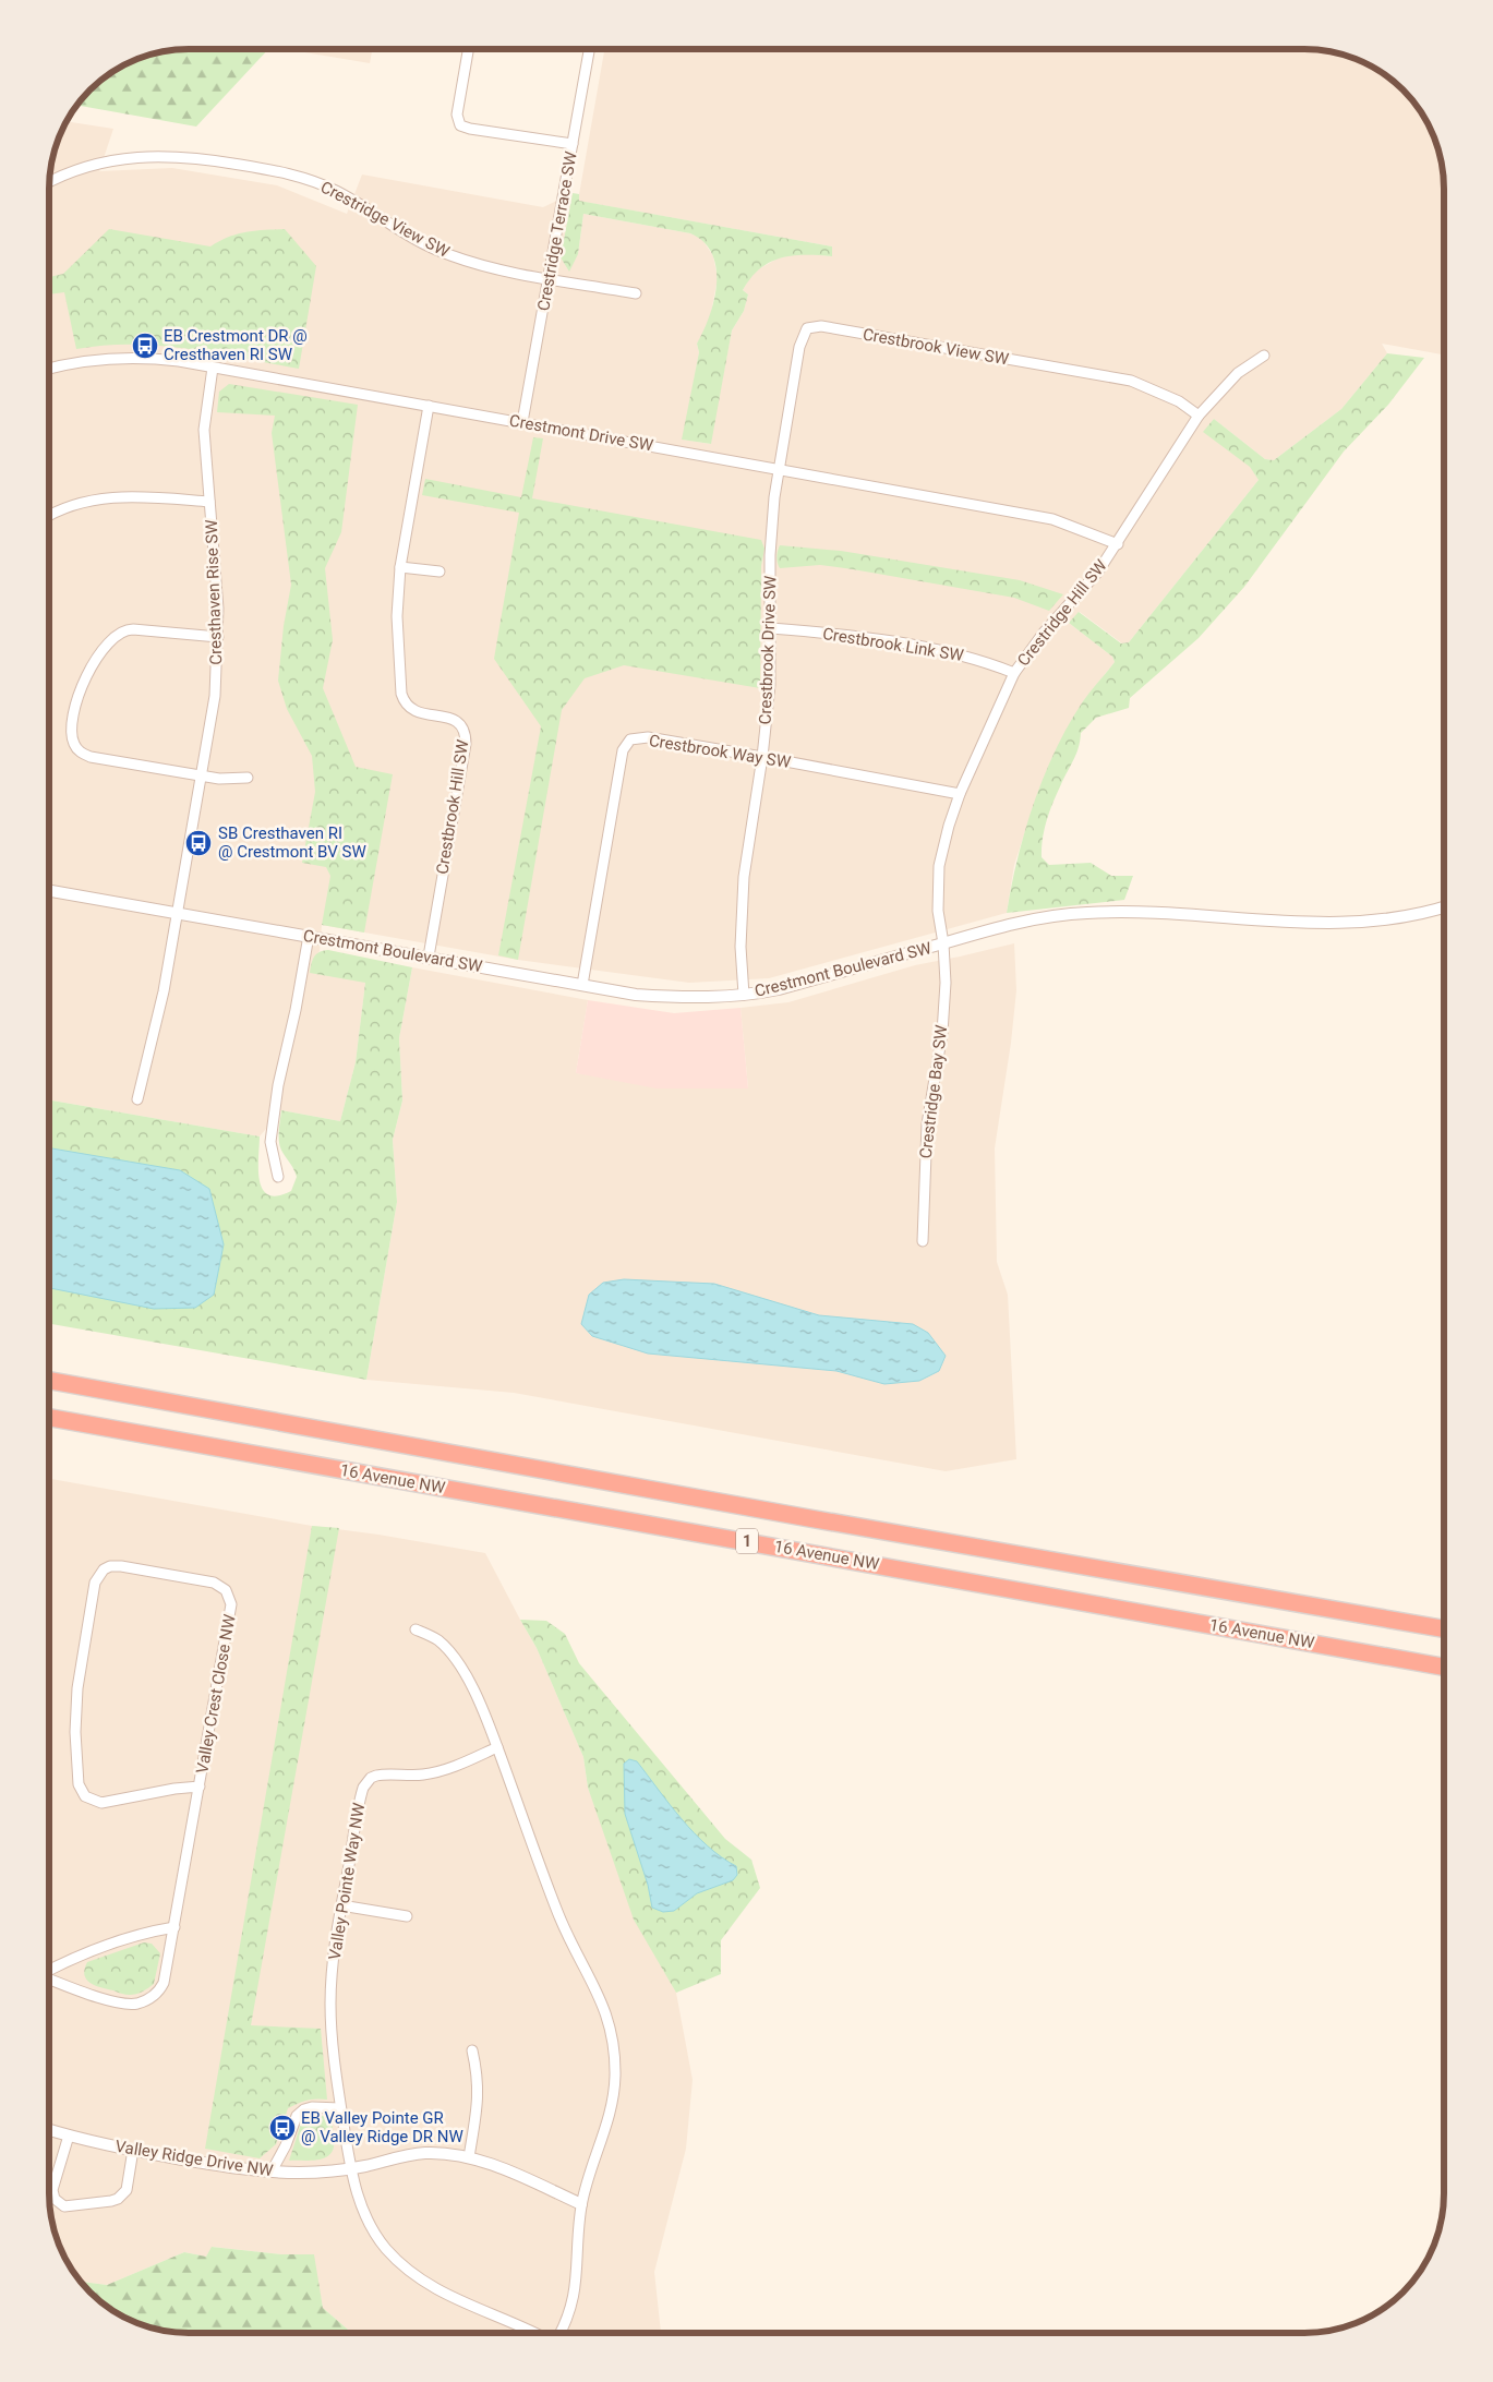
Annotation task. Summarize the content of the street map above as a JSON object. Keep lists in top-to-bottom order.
{
  "streets": {
    "highway": ["16 Avenue NW", "1"],
    "street": [
      "Crestridge View SW",
      "Crestridge Terrace SW",
      "Crestbrook View SW",
      "Crestmont Drive SW",
      "Cresthaven Rise SW",
      "Crestridge Hill SW",
      "Crestbrook Link SW",
      "Crestbrook Drive SW",
      "Crestbrook Way SW",
      "Crestbrook Hill SW",
      "Crestmont Boulevard SW",
      "Crestridge Bay SW",
      "Valley Crest Close NW",
      "Valley Pointe Way NW",
      "Valley Ridge Drive NW"
    ]
  },
  "crossings": [
    ["Crestridge View SW", "Crestridge Terrace SW"],
    ["Crestridge Terrace SW", "Crestmont Drive SW"],
    ["Crestbrook View SW", "Crestmont Drive SW"],
    ["Crestbrook View SW", "Crestridge Hill SW"],
    ["Crestbrook View SW", "Crestbrook Drive SW"],
    ["Crestmont Drive SW", "Cresthaven Rise SW"],
    ["Crestmont Drive SW", "Crestridge Hill SW"],
    ["Crestmont Drive SW", "Crestbrook Drive SW"],
    ["Crestmont Drive SW", "Crestbrook Hill SW"],
    ["Cresthaven Rise SW", "Crestmont Boulevard SW"],
    ["Crestridge Hill SW", "Crestbrook Link SW"],
    ["Crestridge Hill SW", "Crestbrook Way SW"],
    ["Crestridge Hill SW", "Crestmont Boulevard SW"],
    ["Crestridge Hill SW", "Crestridge Bay SW"],
    ["Crestbrook Link SW", "Crestbrook Drive SW"],
    ["Crestbrook Drive SW", "Crestbrook Way SW"],
    ["Crestbrook Drive SW", "Crestmont Boulevard SW"],
    ["Crestbrook Way SW", "Crestmont Boulevard SW"],
    ["Crestbrook Hill SW", "Crestmont Boulevard SW"],
    ["Crestmont Boulevard SW", "Crestridge Bay SW"],
    ["Valley Pointe Way NW", "Valley Ridge Drive NW"]
  ],
  "places": {
    "bus stop": ["EB Crestmont DR @ Cresthaven RI SW", "SB Cresthaven RI @ Crestmont BV SW", "EB Valley Pointe GR @ Valley Ridge DR NW"]
  }
}
